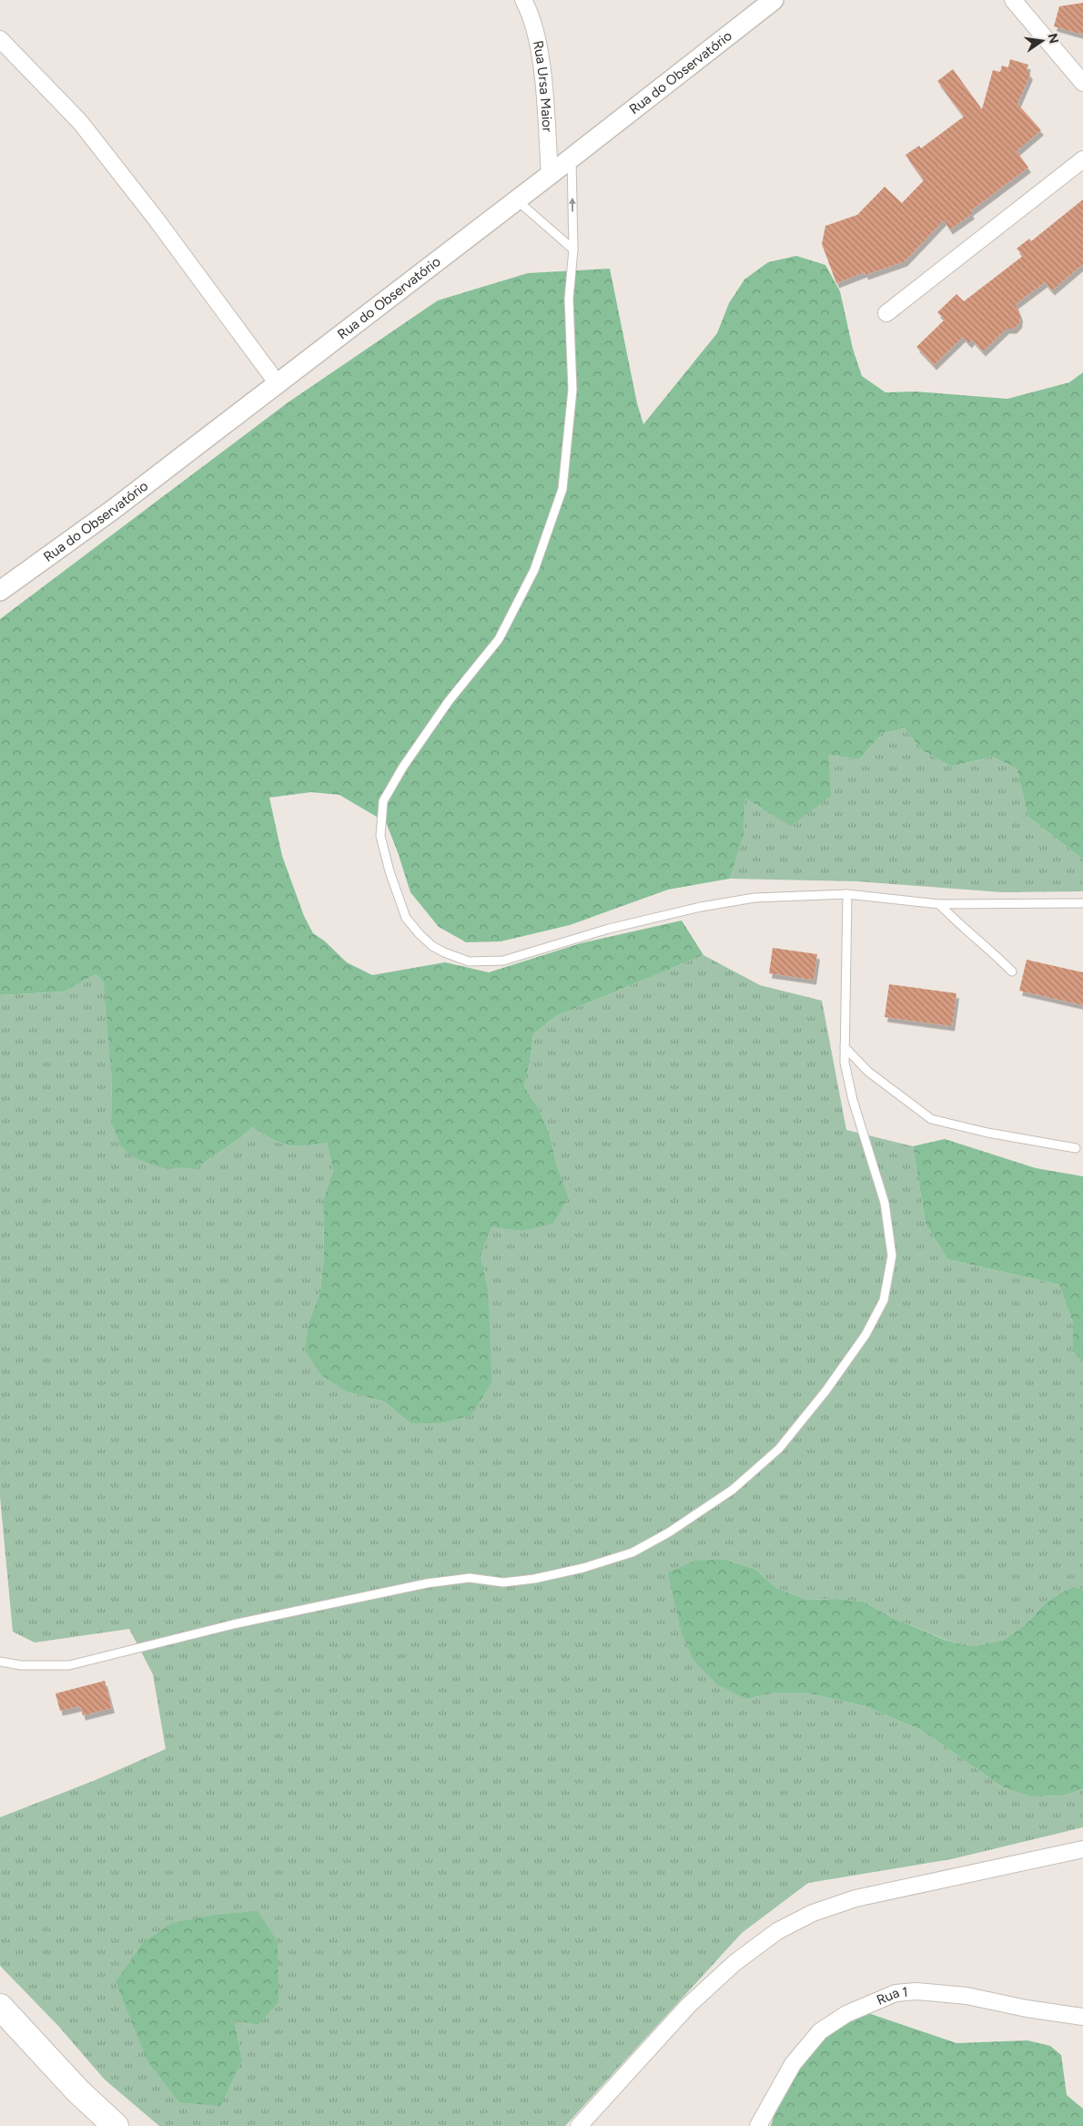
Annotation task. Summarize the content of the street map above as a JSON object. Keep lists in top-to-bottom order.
{
  "streets": {
    "street": ["Rua do Observatório", "Rua Ursa Maior", "Rua 1"]
  },
  "crossings": [
    ["Rua do Observatório", "Rua Ursa Maior"]
  ],
  "north": "right"
}
